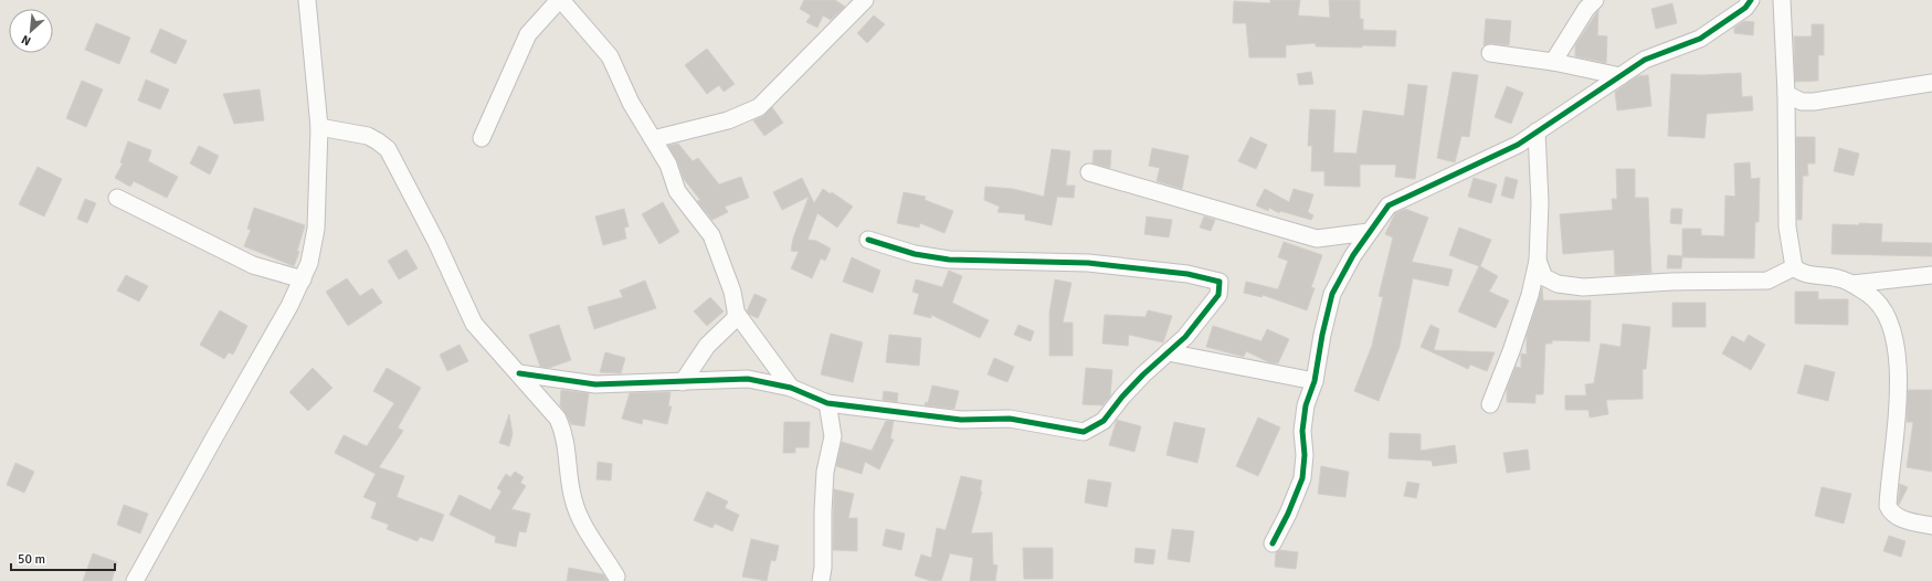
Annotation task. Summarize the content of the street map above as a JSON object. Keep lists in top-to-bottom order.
{
  "scale_bar": "50 m",
  "north": "bottom left"
}
